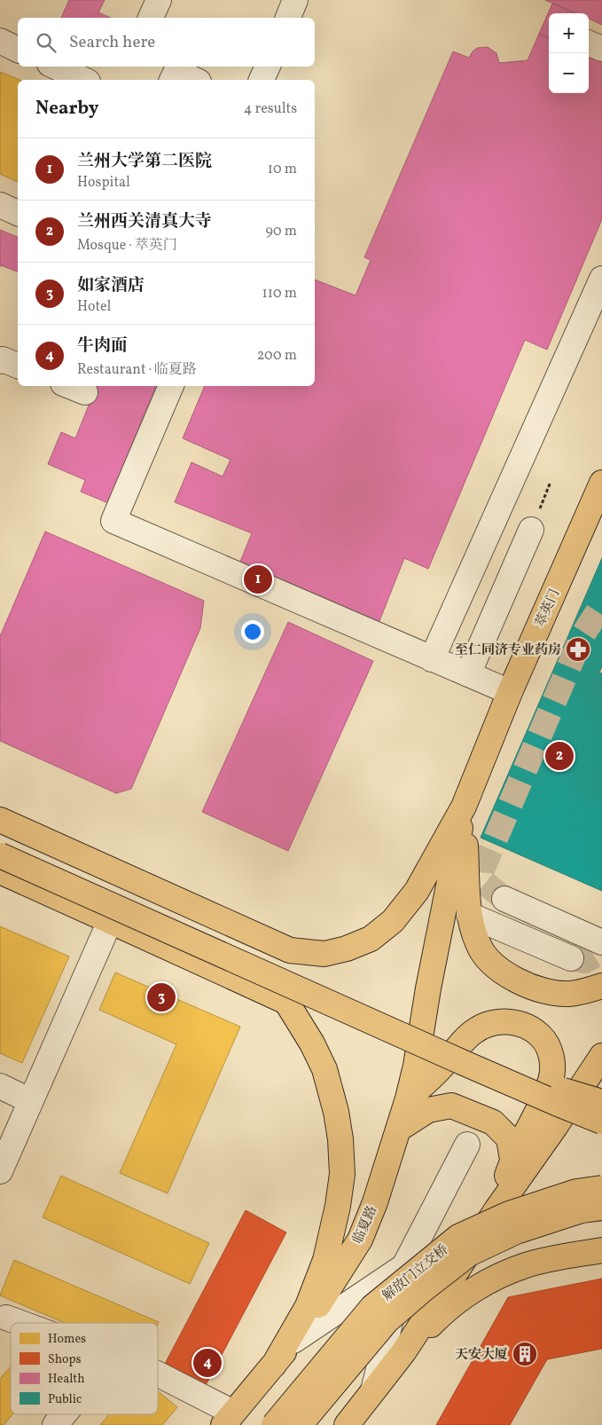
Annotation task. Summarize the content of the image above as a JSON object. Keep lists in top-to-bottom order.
{
  "streets": {
    "main road": ["萃英门", "临夏路", "解放门立交桥"]
  },
  "crossings": [
    ["萃英门", "临夏路"]
  ],
  "places": {
    "pharmacy": ["至仁同济专业药房"],
    "building": ["天安大厦"]
  },
  "legend": [
    "Homes",
    "Shops",
    "Health",
    "Public"
  ],
  "page": {
    "map_buttons": ["+", "−"],
    "search": "Search here",
    "heading": ["Nearby", "4 results"],
    "list": [
      {
        "mark": "1",
        "name": "兰州大学第二医院",
        "note": "Hospital",
        "value": "10 m"
      },
      {
        "mark": "2",
        "name": "兰州西关清真大寺",
        "note": "Mosque · 萃英门",
        "value": "90 m"
      },
      {
        "mark": "3",
        "name": "如家酒店",
        "note": "Hotel",
        "value": "110 m"
      },
      {
        "mark": "4",
        "name": "牛肉面",
        "note": "Restaurant · 临夏路",
        "value": "200 m"
      }
    ],
    "pins": [
      "1",
      "2",
      "3",
      "4"
    ]
  }
}
